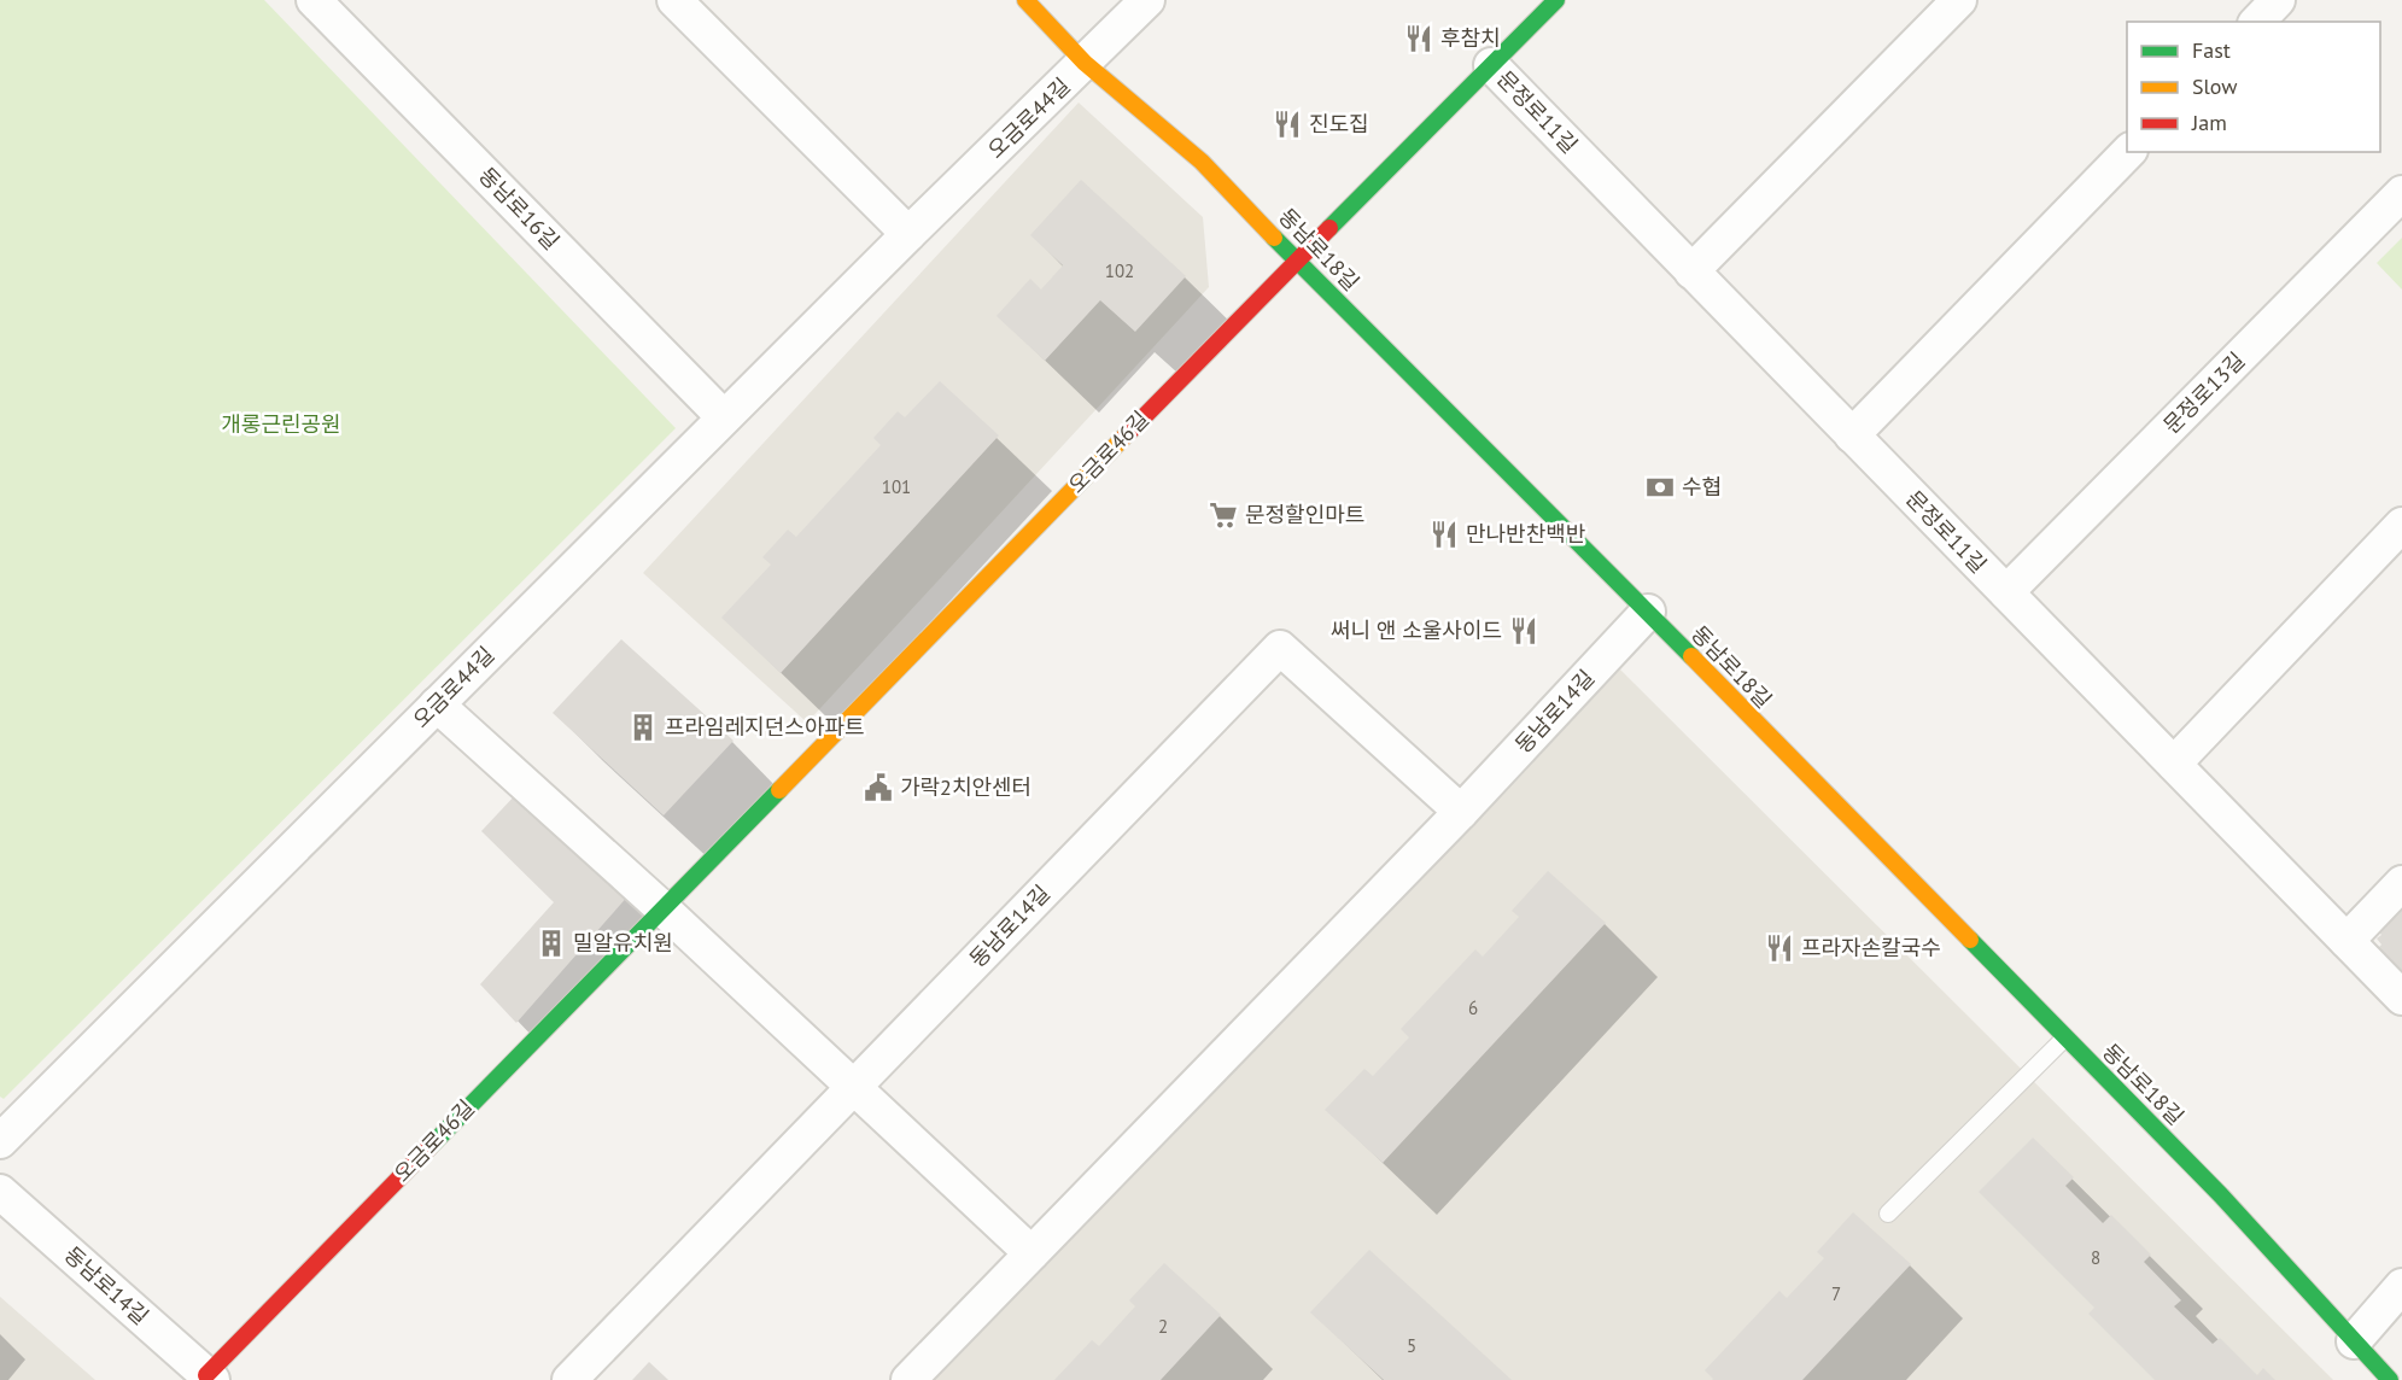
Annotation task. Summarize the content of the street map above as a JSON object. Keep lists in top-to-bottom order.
{
  "streets": {
    "street": [
      "문정로11길",
      "오금로44길",
      "동남로16길",
      "동남로18길",
      "문정로13길",
      "오금로46길",
      "동남로14길"
    ]
  },
  "crossings": [
    ["문정로11길", "문정로13길"],
    ["문정로11길", "오금로46길"],
    ["오금로44길", "동남로16길"],
    ["오금로44길", "동남로18길"],
    ["동남로18길", "오금로46길"],
    ["동남로18길", "동남로14길"],
    ["오금로46길", "동남로14길"]
  ],
  "parks": ["개롱근린공원"],
  "places": {
    "restaurant": [
      "후참치",
      "진도집",
      "만나반찬백반",
      "써니 앤 소울사이드",
      "프라자손칼국수"
    ],
    "bank": ["수협"],
    "supermarket": ["문정할인마트"],
    "building": ["프라임레지던스아파트", "밀알유치원"],
    "public building": ["가락2치안센터"]
  },
  "house_numbers": [
    "102",
    "101",
    "6",
    "8",
    "7",
    "2",
    "5"
  ],
  "legend": ["Fast", "Slow", "Jam"]
}
